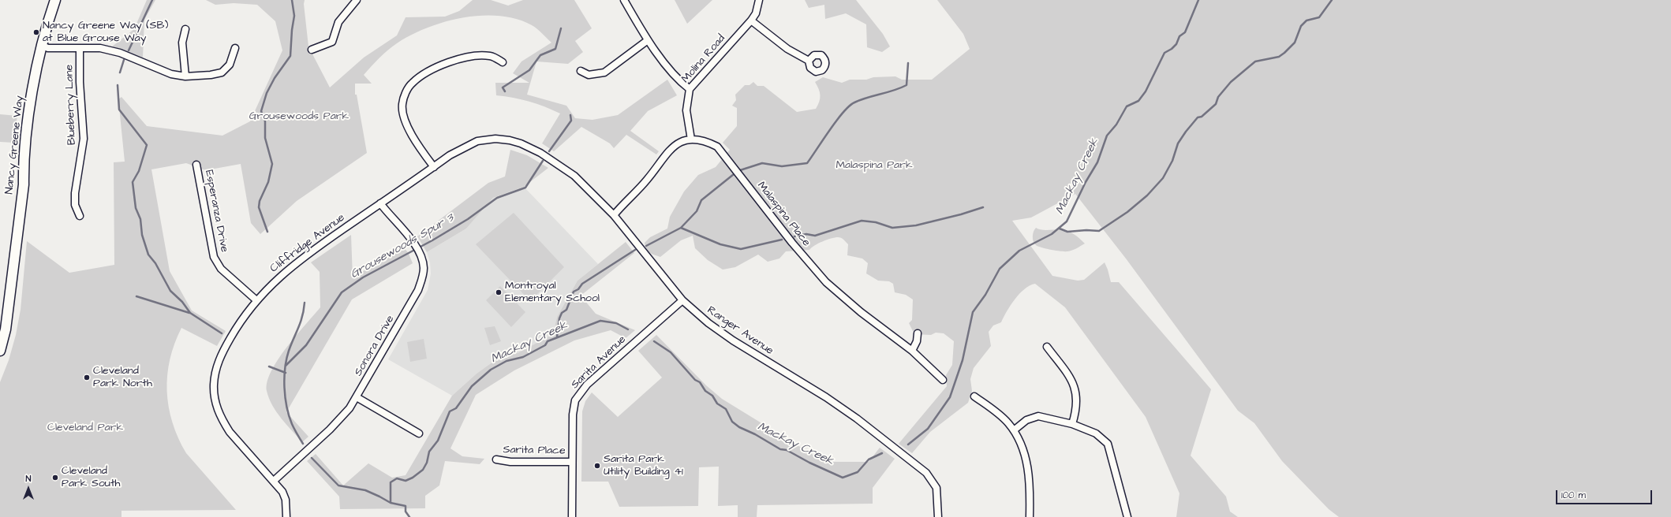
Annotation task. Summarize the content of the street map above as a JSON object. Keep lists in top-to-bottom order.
{
  "streets": {
    "street": [
      "Molina Road",
      "Blueberry Lane",
      "Nancy Greene Way",
      "Esperanza Drive",
      "Malaspina Place",
      "Cliffridge Avenue",
      "Ranger Avenue",
      "Sonora Drive",
      "Sarita Avenue",
      "Sarita Place"
    ]
  },
  "crossings": [
    ["Molina Road", "Malaspina Place"],
    ["Esperanza Drive", "Cliffridge Avenue"],
    ["Malaspina Place", "Ranger Avenue"],
    ["Cliffridge Avenue", "Ranger Avenue"],
    ["Cliffridge Avenue", "Sonora Drive"],
    ["Ranger Avenue", "Sarita Avenue"],
    ["Sarita Avenue", "Sarita Place"]
  ],
  "water": ["Mackay Creek", "Grousewoods Spur 3"],
  "parks": ["Grousewoods Park", "Malaspina Park", "Cleveland Park"],
  "places": [
    "Nancy Greene Way (SB) at Blue Grouse Way",
    "Montroyal Elementary School",
    "Cleveland Park North",
    "Sarita Park Utility Building 41",
    "Cleveland Park South"
  ],
  "scale_bar": "100 m",
  "north": "top"
}
